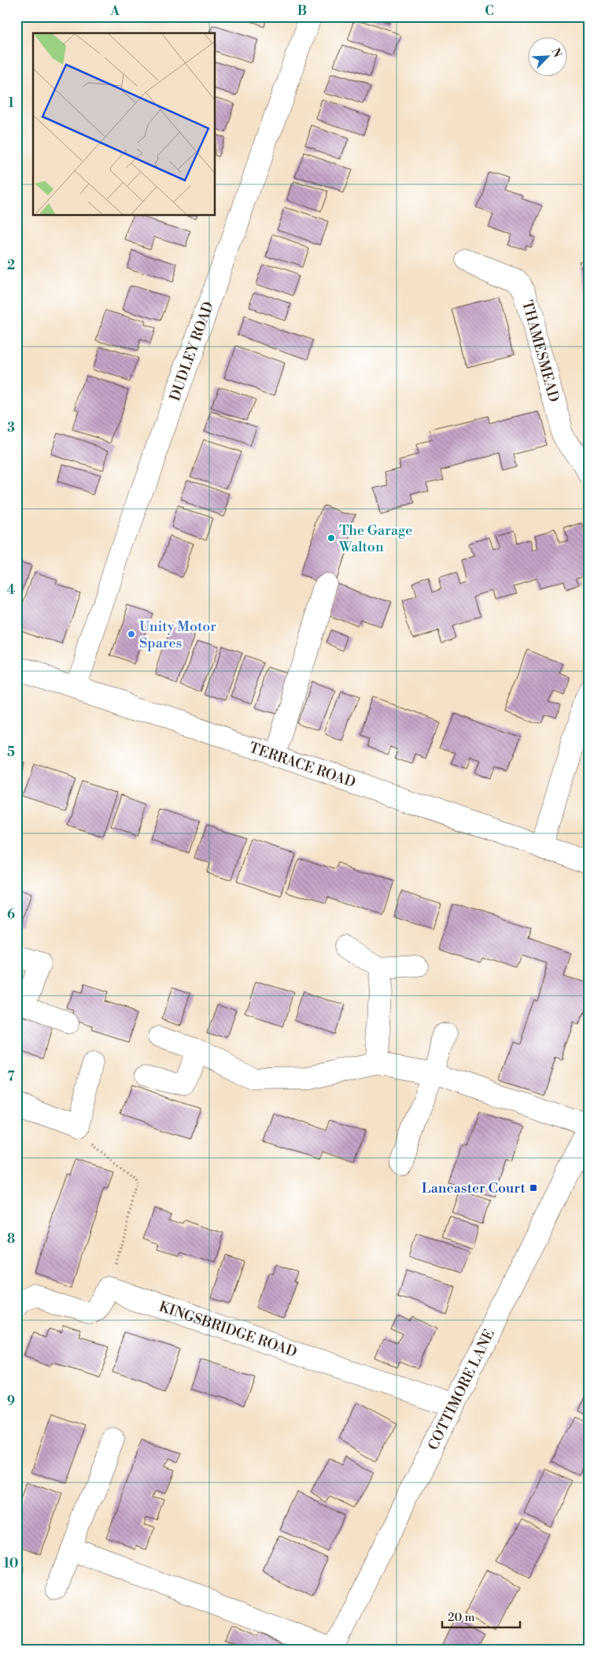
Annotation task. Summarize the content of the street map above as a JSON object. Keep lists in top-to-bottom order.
{
  "streets": {
    "street": [
      "DUDLEY ROAD",
      "THAMESMEAD",
      "TERRACE ROAD",
      "KINGSBRIDGE ROAD",
      "COTTIMORE LANE"
    ]
  },
  "crossings": [
    ["DUDLEY ROAD", "TERRACE ROAD"],
    ["KINGSBRIDGE ROAD", "COTTIMORE LANE"]
  ],
  "places": {
    "other": ["The Garage Walton", "Unity Motor Spares"],
    "transit": ["Lancaster Court"]
  },
  "scale_bar": "20 m",
  "north": "top right",
  "grid": {
    "columns": ["A", "B", "C"],
    "rows": [
      "1",
      "2",
      "3",
      "4",
      "5",
      "6",
      "7",
      "8",
      "9",
      "10"
    ]
  }
}
